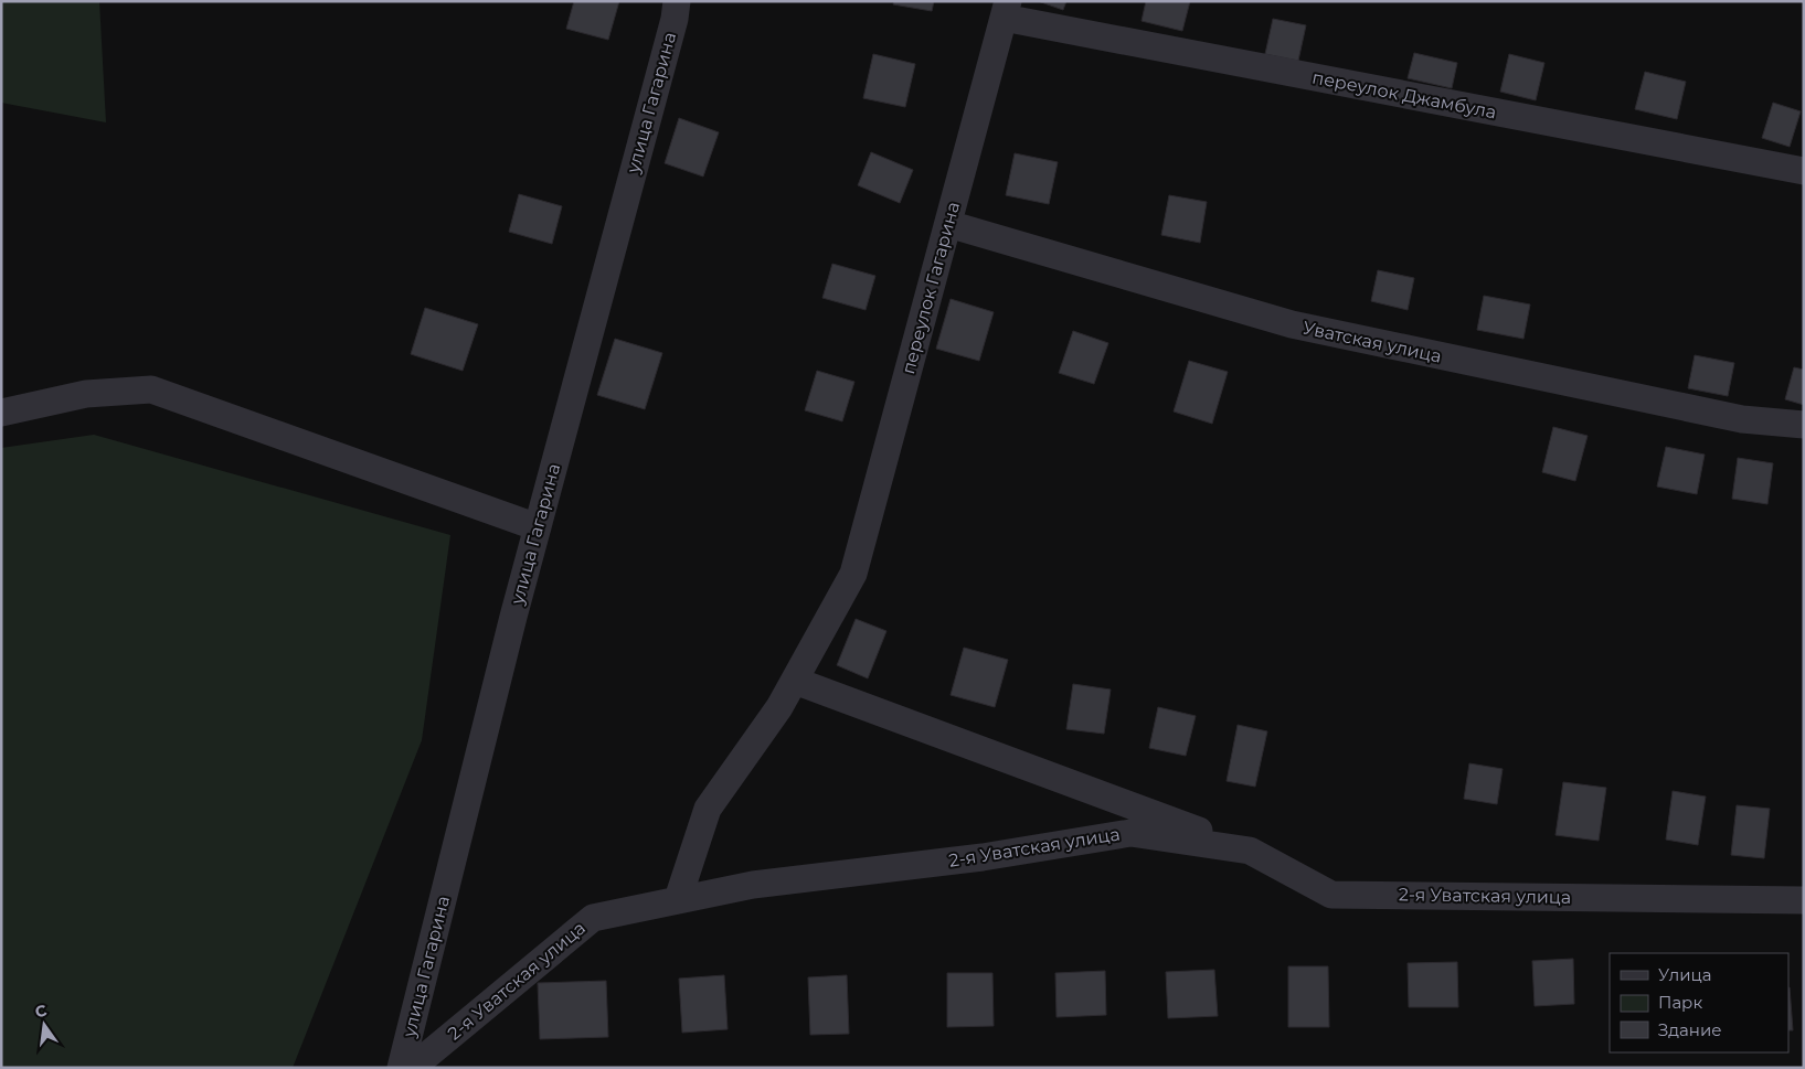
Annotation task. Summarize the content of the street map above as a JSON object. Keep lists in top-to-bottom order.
{
  "streets": {
    "street": [
      "переулок Джамбула",
      "улица Гагарина",
      "переулок Гагарина",
      "Уватская улица",
      "2-я Уватская улица"
    ]
  },
  "crossings": [
    ["переулок Джамбула", "переулок Гагарина"],
    ["переулок Гагарина", "Уватская улица"],
    ["переулок Гагарина", "2-я Уватская улица"]
  ],
  "legend": ["Улица", "Парк", "Здание"],
  "north": "top"
}
